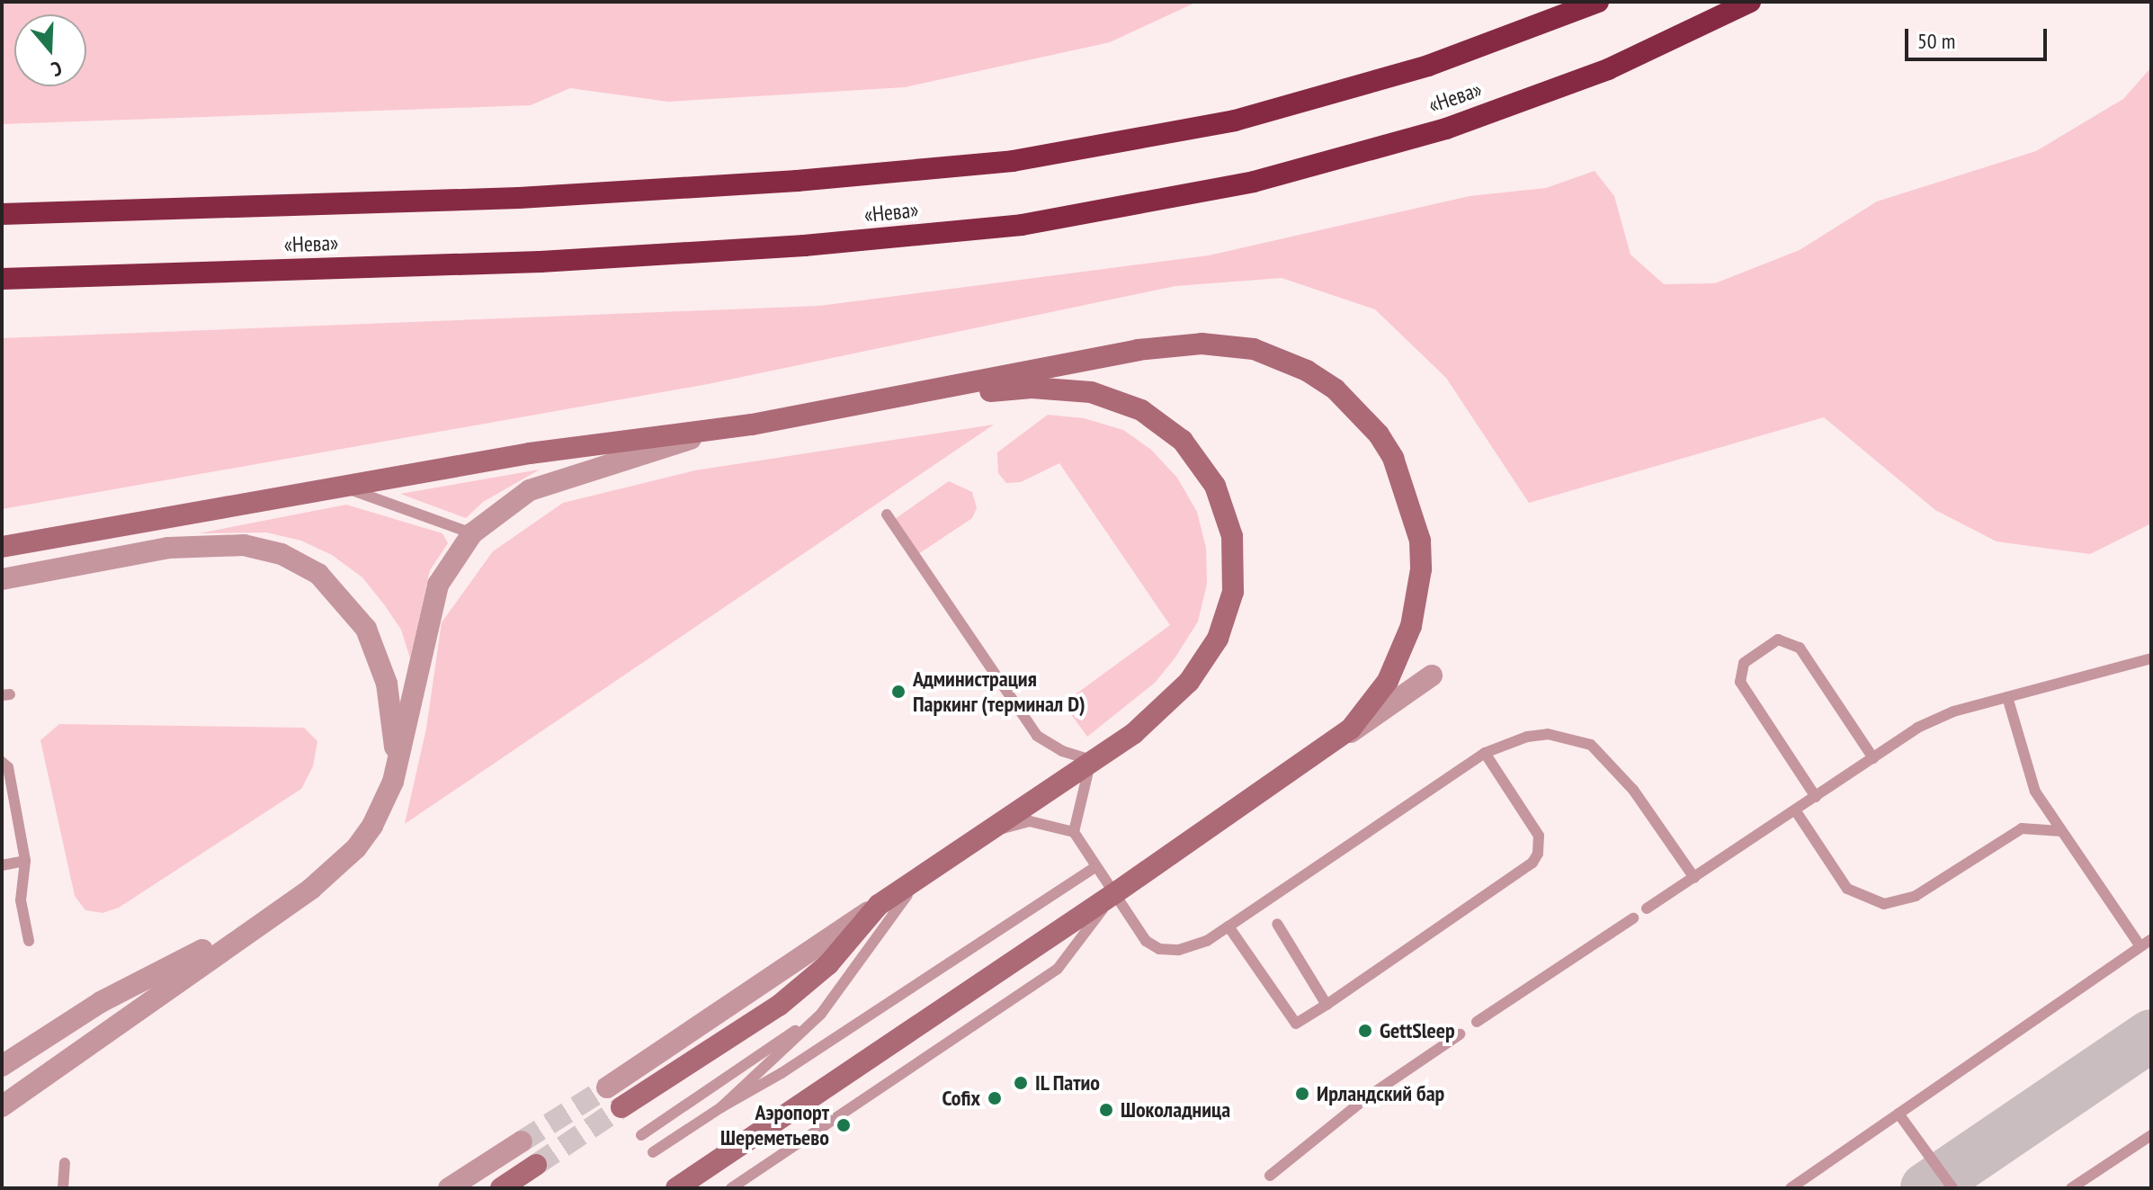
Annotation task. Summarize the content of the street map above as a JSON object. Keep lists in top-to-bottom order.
{
  "streets": {
    "highway": ["«Нева»"]
  },
  "places": [
    "Администрация Паркинг (терминал D)",
    "GettSleep",
    "IL Патио",
    "Ирландский бар",
    "Cofix",
    "Шоколадница",
    "Аэропорт Шереметьево"
  ],
  "scale_bar": "50 m",
  "north": "bottom"
}
